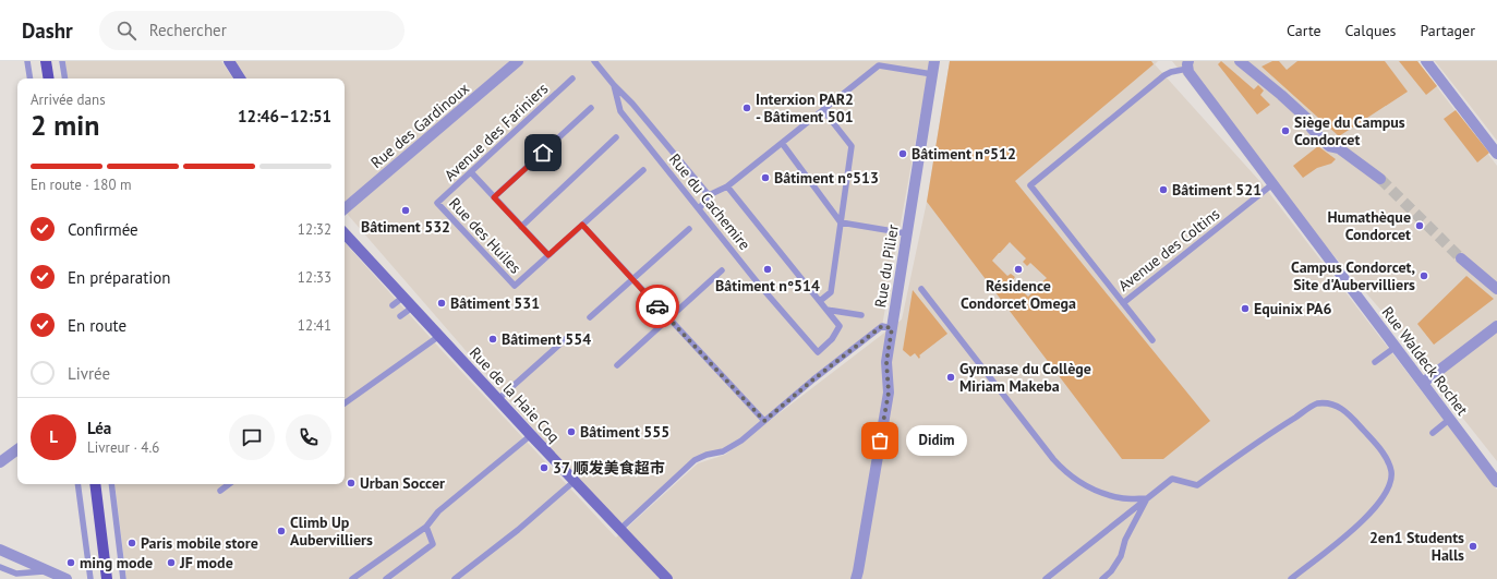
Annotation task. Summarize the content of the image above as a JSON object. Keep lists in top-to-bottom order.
{
  "streets": {
    "main road": ["Rue de la Haie Coq"],
    "street": ["Rue des Gardinoux", "Rue du Pilier", "Rue Waldeck Rochet"],
    "lane": [
      "Avenue des Fariniers",
      "Rue du Cachemire",
      "Rue des Huiles",
      "Avenue des Coltins"
    ]
  },
  "crossings": [
    ["Avenue des Fariniers", "Rue des Huiles"],
    ["Avenue des Coltins", "Rue Waldeck Rochet"]
  ],
  "places": [
    "Interxion PAR2 - Bâtiment 501",
    "Siège du Campus Condorcet",
    "Bâtiment n°512",
    "Bâtiment n°513",
    "Bâtiment 521",
    "Bâtiment 532",
    "Humathèque Condorcet",
    "Bâtiment n°514",
    "Résidence Condorcet Omega",
    "Campus Condorcet, Site d'Aubervilliers",
    "Bâtiment 531",
    "Equinix PA6",
    "Bâtiment 554",
    "Gymnase du Collège Miriam Makeba",
    "Bâtiment 555",
    "Didim",
    "37 顺发美食超市",
    "Urban Soccer",
    "Climb Up Aubervilliers",
    "Paris mobile store",
    "2en1 Students Halls",
    "ming mode",
    "JF mode"
  ],
  "page": {
    "header": "Dashr",
    "search": "Rechercher",
    "nav": ["Carte", "Calques", "Partager"],
    "heading": ["2 min", "Arrivée dans", "12:46–12:51"],
    "panel": ["Léa", "Livreur · 4.6"],
    "bar": "En route · 180 m",
    "list": [
      ["Confirmée", "12:32"],
      ["En préparation", "12:33"],
      ["En route", "12:41"],
      "Livrée"
    ],
    "round": "L",
    "bubble": "Didim"
  }
}
